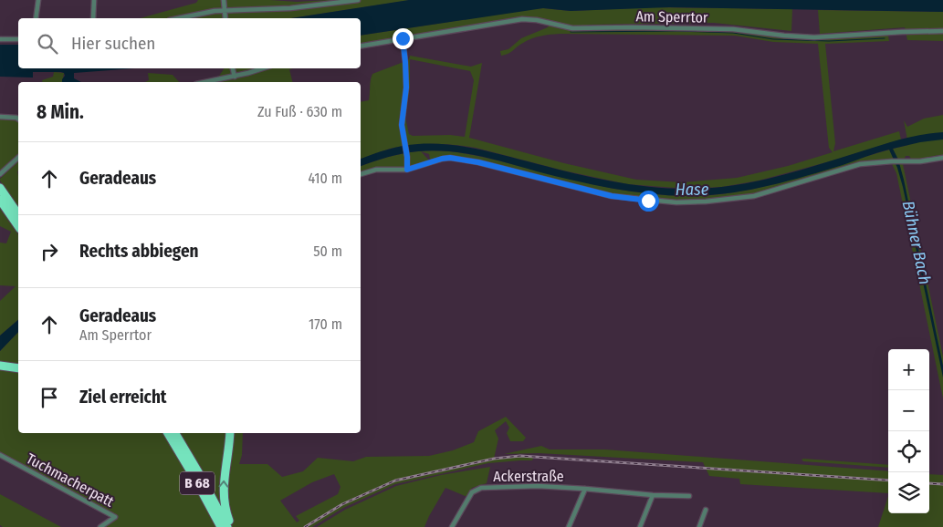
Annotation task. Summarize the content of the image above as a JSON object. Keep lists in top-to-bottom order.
{
  "streets": {
    "highway": ["B 68"],
    "street": ["Am Sperrtor", "Ackerstraße", "Tuchmacherpatt"]
  },
  "water": ["Hase", "Bühner Bach"],
  "page": {
    "search": "Hier suchen",
    "heading": ["8 Min.", "Zu Fuß · 630 m"],
    "list": [
      ["Geradeaus", "410 m"],
      ["Rechts abbiegen", "50 m"],
      ["Geradeaus", "Am Sperrtor", "170 m"],
      "Ziel erreicht"
    ],
    "map_buttons": ["+", "−"]
  }
}
